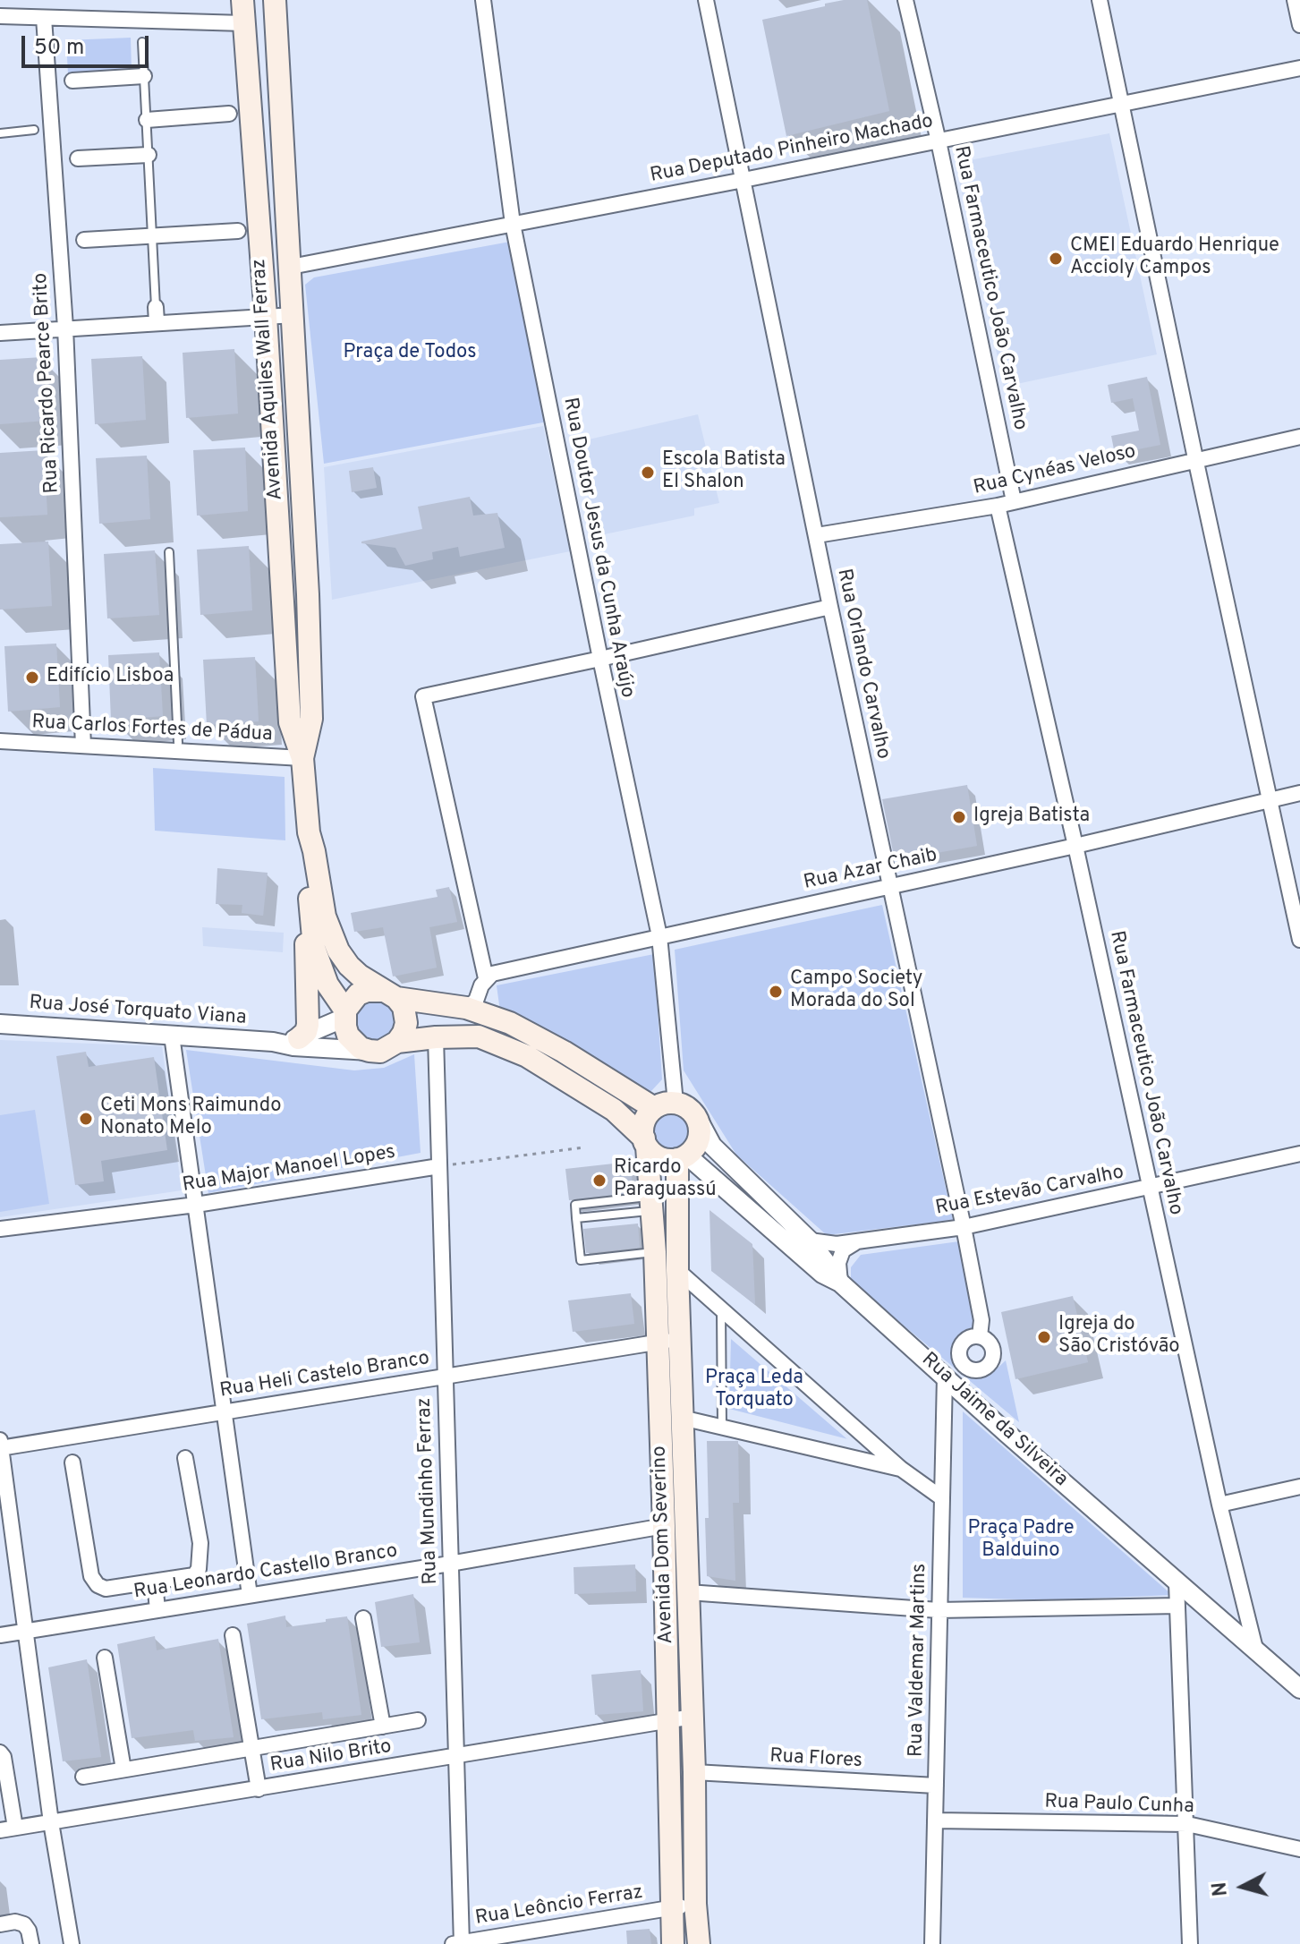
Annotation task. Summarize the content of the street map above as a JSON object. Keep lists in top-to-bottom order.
{
  "streets": {
    "main road": ["Avenida Aquiles Wall Ferraz", "Avenida Dom Severino"],
    "street": [
      "Rua Deputado Pinheiro Machado",
      "Rua Farmaceutico João Carvalho",
      "Rua Ricardo Pearce Brito",
      "Rua Cynéas Veloso",
      "Rua Doutor Jesus da Cunha Araújo",
      "Rua Orlando Carvalho",
      "Rua Carlos Fortes de Pádua",
      "Rua Azar Chaib",
      "Rua José Torquato Viana",
      "Rua Major Manoel Lopes",
      "Rua Estevão Carvalho",
      "Rua Heli Castelo Branco",
      "Rua Jaime da Silveira",
      "Rua Mundinho Ferraz",
      "Rua Leonardo Castello Branco",
      "Rua Valdemar Martins",
      "Rua Nilo Brito",
      "Rua Flores",
      "Rua Paulo Cunha",
      "Rua Leôncio Ferraz"
    ]
  },
  "crossings": [
    ["Rua Deputado Pinheiro Machado", "Rua Farmaceutico João Carvalho"],
    ["Rua Deputado Pinheiro Machado", "Avenida Aquiles Wall Ferraz"],
    ["Rua Deputado Pinheiro Machado", "Rua Doutor Jesus da Cunha Araújo"],
    ["Rua Deputado Pinheiro Machado", "Rua Orlando Carvalho"],
    ["Rua Farmaceutico João Carvalho", "Rua Cynéas Veloso"],
    ["Rua Farmaceutico João Carvalho", "Rua Azar Chaib"],
    ["Rua Farmaceutico João Carvalho", "Rua Estevão Carvalho"],
    ["Rua Farmaceutico João Carvalho", "Rua Jaime da Silveira"],
    ["Avenida Aquiles Wall Ferraz", "Rua Carlos Fortes de Pádua"],
    ["Avenida Aquiles Wall Ferraz", "Rua José Torquato Viana"],
    ["Rua Ricardo Pearce Brito", "Rua Carlos Fortes de Pádua"],
    ["Rua Cynéas Veloso", "Rua Orlando Carvalho"],
    ["Rua Doutor Jesus da Cunha Araújo", "Rua Azar Chaib"],
    ["Rua Doutor Jesus da Cunha Araújo", "Rua Jaime da Silveira"],
    ["Rua Doutor Jesus da Cunha Araújo", "Avenida Dom Severino"],
    ["Rua Orlando Carvalho", "Rua Azar Chaib"],
    ["Rua Orlando Carvalho", "Rua Estevão Carvalho"],
    ["Rua Major Manoel Lopes", "Rua Mundinho Ferraz"],
    ["Rua Heli Castelo Branco", "Rua Mundinho Ferraz"],
    ["Rua Heli Castelo Branco", "Avenida Dom Severino"],
    ["Rua Jaime da Silveira", "Avenida Dom Severino"],
    ["Rua Jaime da Silveira", "Rua Valdemar Martins"],
    ["Rua Mundinho Ferraz", "Rua Leonardo Castello Branco"],
    ["Rua Mundinho Ferraz", "Rua Nilo Brito"],
    ["Rua Mundinho Ferraz", "Rua Leôncio Ferraz"],
    ["Avenida Dom Severino", "Rua Leonardo Castello Branco"],
    ["Avenida Dom Severino", "Rua Nilo Brito"],
    ["Avenida Dom Severino", "Rua Flores"],
    ["Avenida Dom Severino", "Rua Leôncio Ferraz"],
    ["Rua Valdemar Martins", "Rua Flores"],
    ["Rua Valdemar Martins", "Rua Paulo Cunha"]
  ],
  "parks": ["Praça de Todos", "Praça Leda Torquato", "Praça Padre Balduino"],
  "places": [
    "CMEI Eduardo Henrique Accioly Campos",
    "Escola Batista El Shalon",
    "Edifício Lisboa",
    "Igreja Batista",
    "Campo Society Morada do Sol",
    "Ceti Mons Raimundo Nonato Melo",
    "Ricardo Paraguassú",
    "Igreja do São Cristóvão"
  ],
  "scale_bar": "50 m",
  "north": "left"
}
